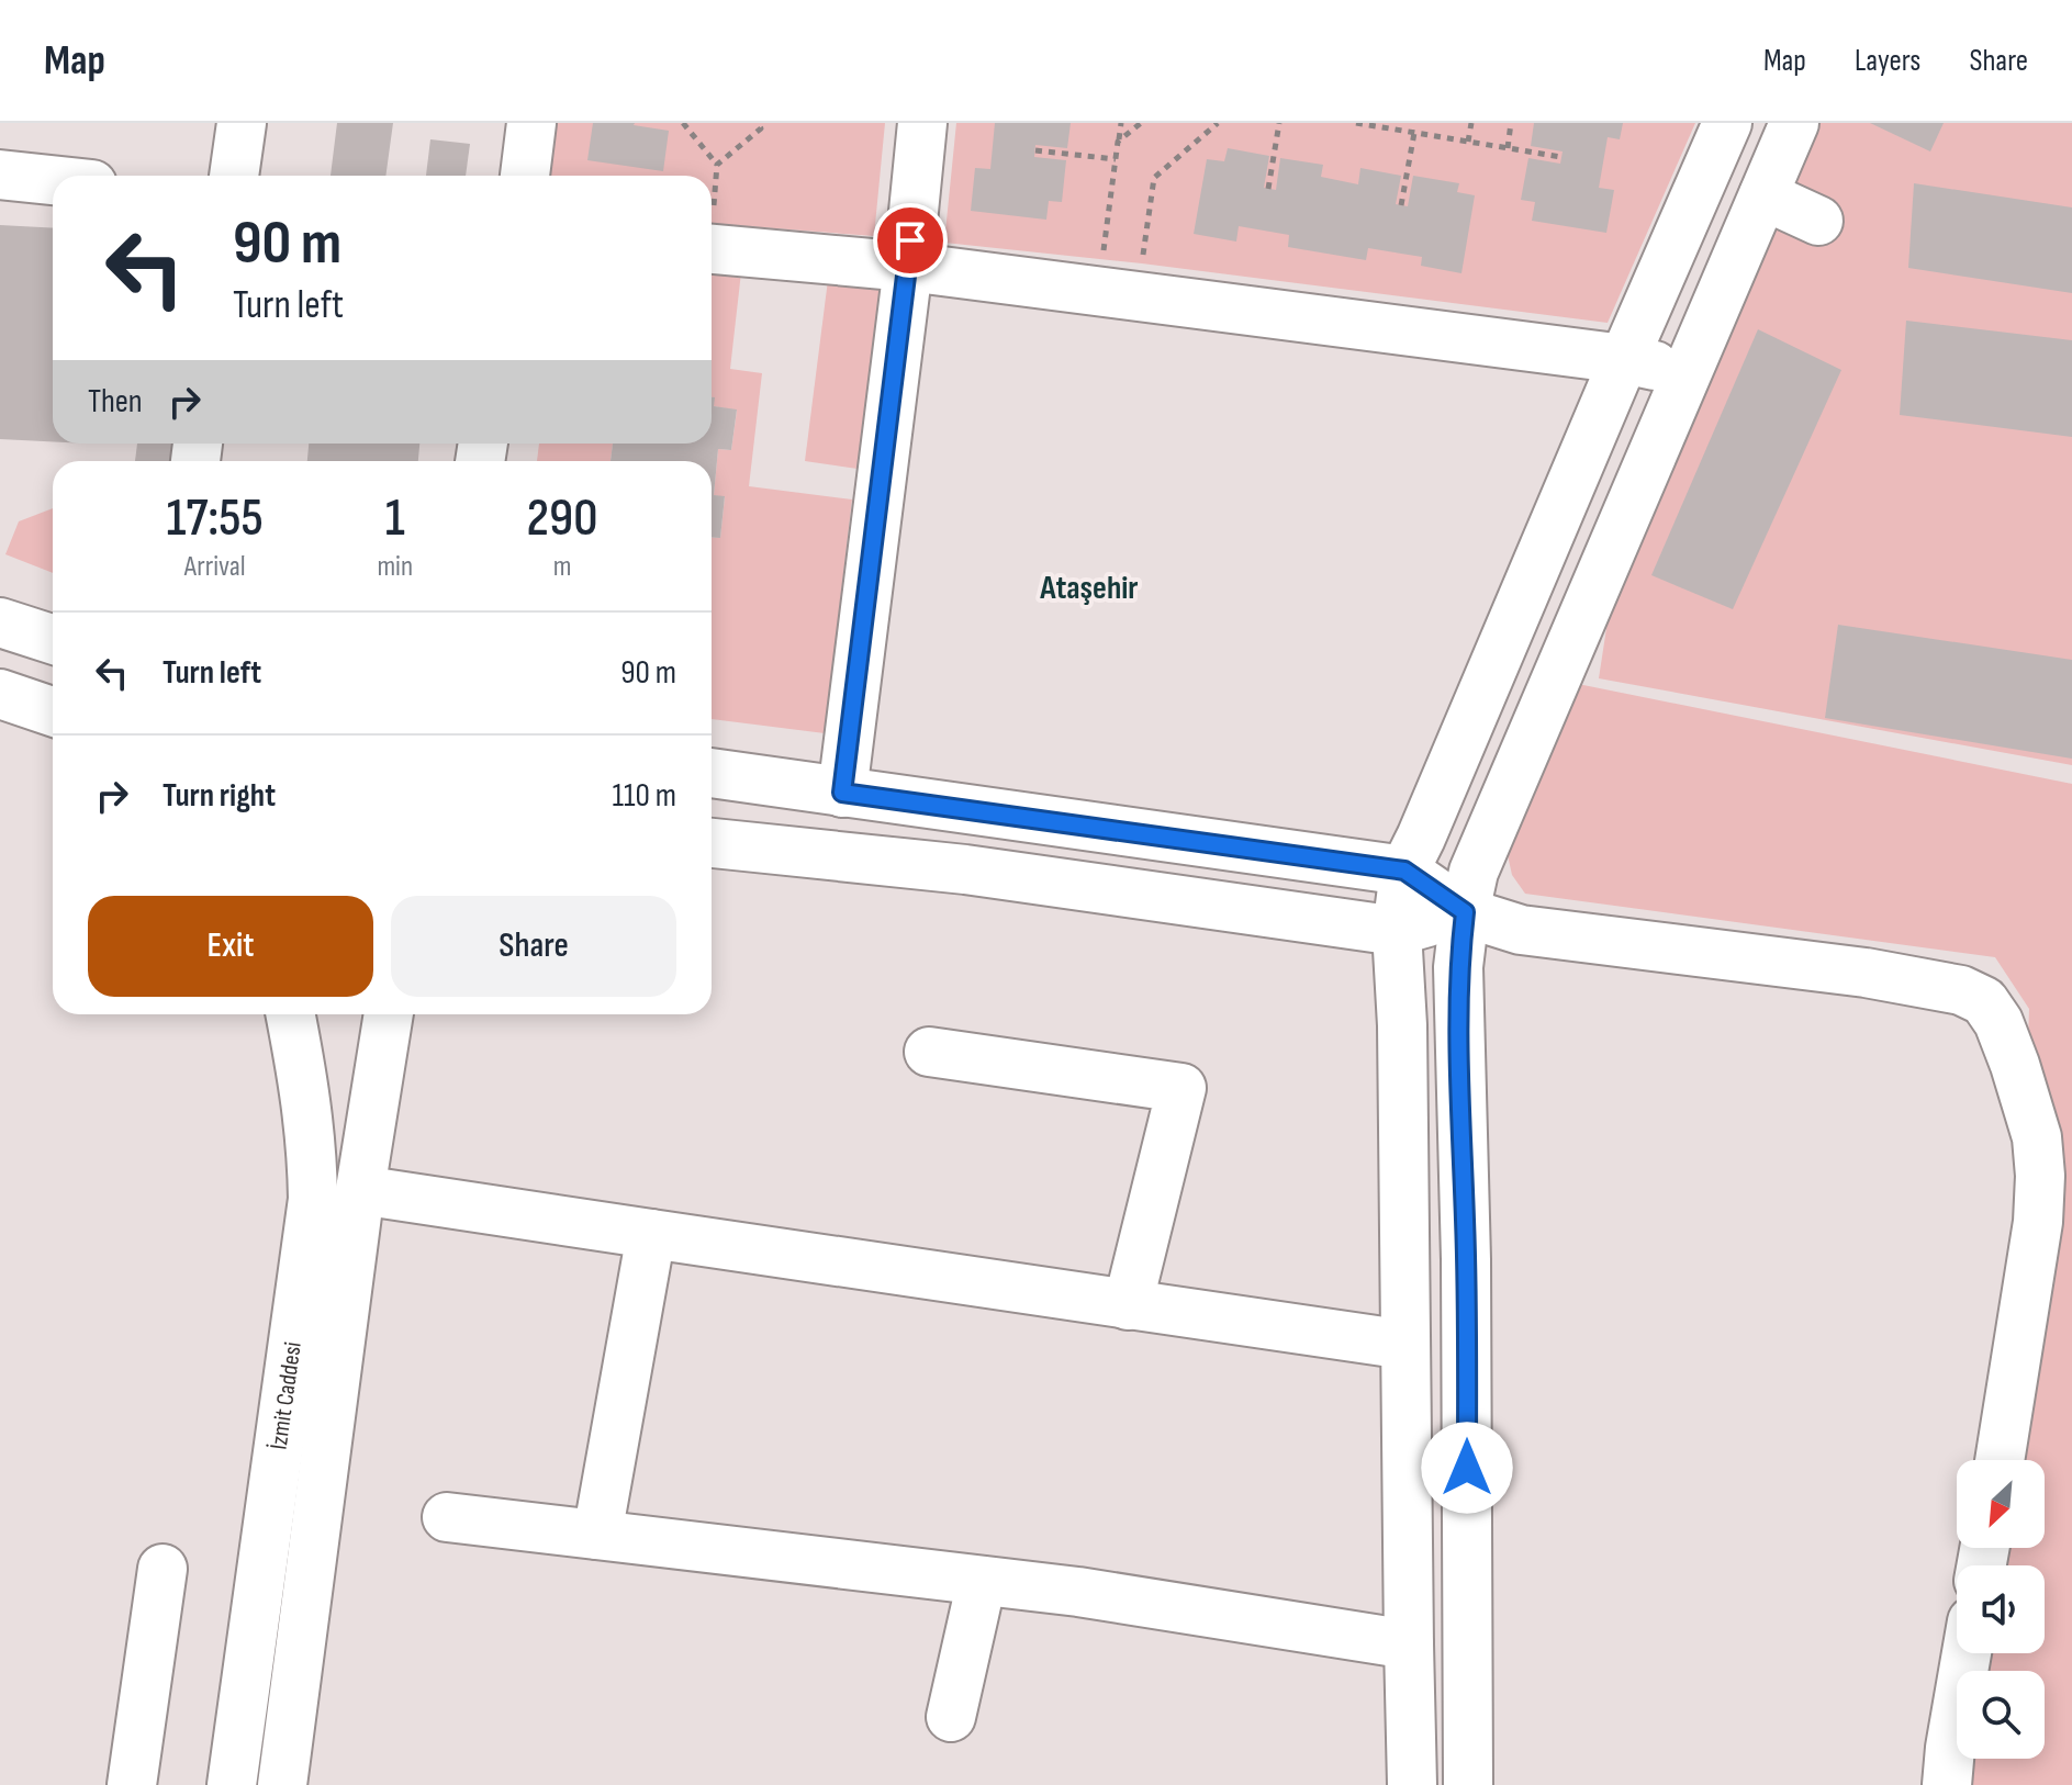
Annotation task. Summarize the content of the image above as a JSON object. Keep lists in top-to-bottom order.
{
  "streets": {
    "street": ["İzmit Caddesi"]
  },
  "districts": ["Ataşehir"],
  "north": "bottom left",
  "page": {
    "header": "Map",
    "nav": ["Map", "Layers", "Share"],
    "turn": ["90 m", "Turn left"],
    "then": "Then",
    "eta": [
      "17:55",
      "Arrival",
      "1",
      "min",
      "290",
      "m"
    ],
    "list": [
      {
        "name": "Turn left",
        "value": "90 m"
      },
      {
        "name": "Turn right",
        "value": "110 m"
      }
    ],
    "buttons": ["Exit", "Share"]
  }
}
